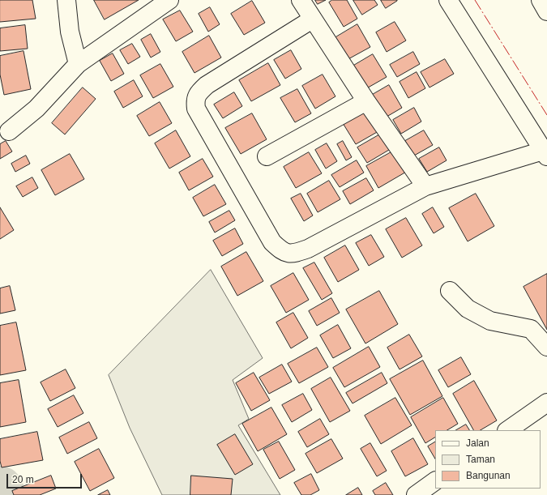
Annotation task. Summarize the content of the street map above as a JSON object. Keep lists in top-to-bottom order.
{
  "legend": ["Jalan", "Taman", "Bangunan"],
  "scale_bar": "20 m"
}
